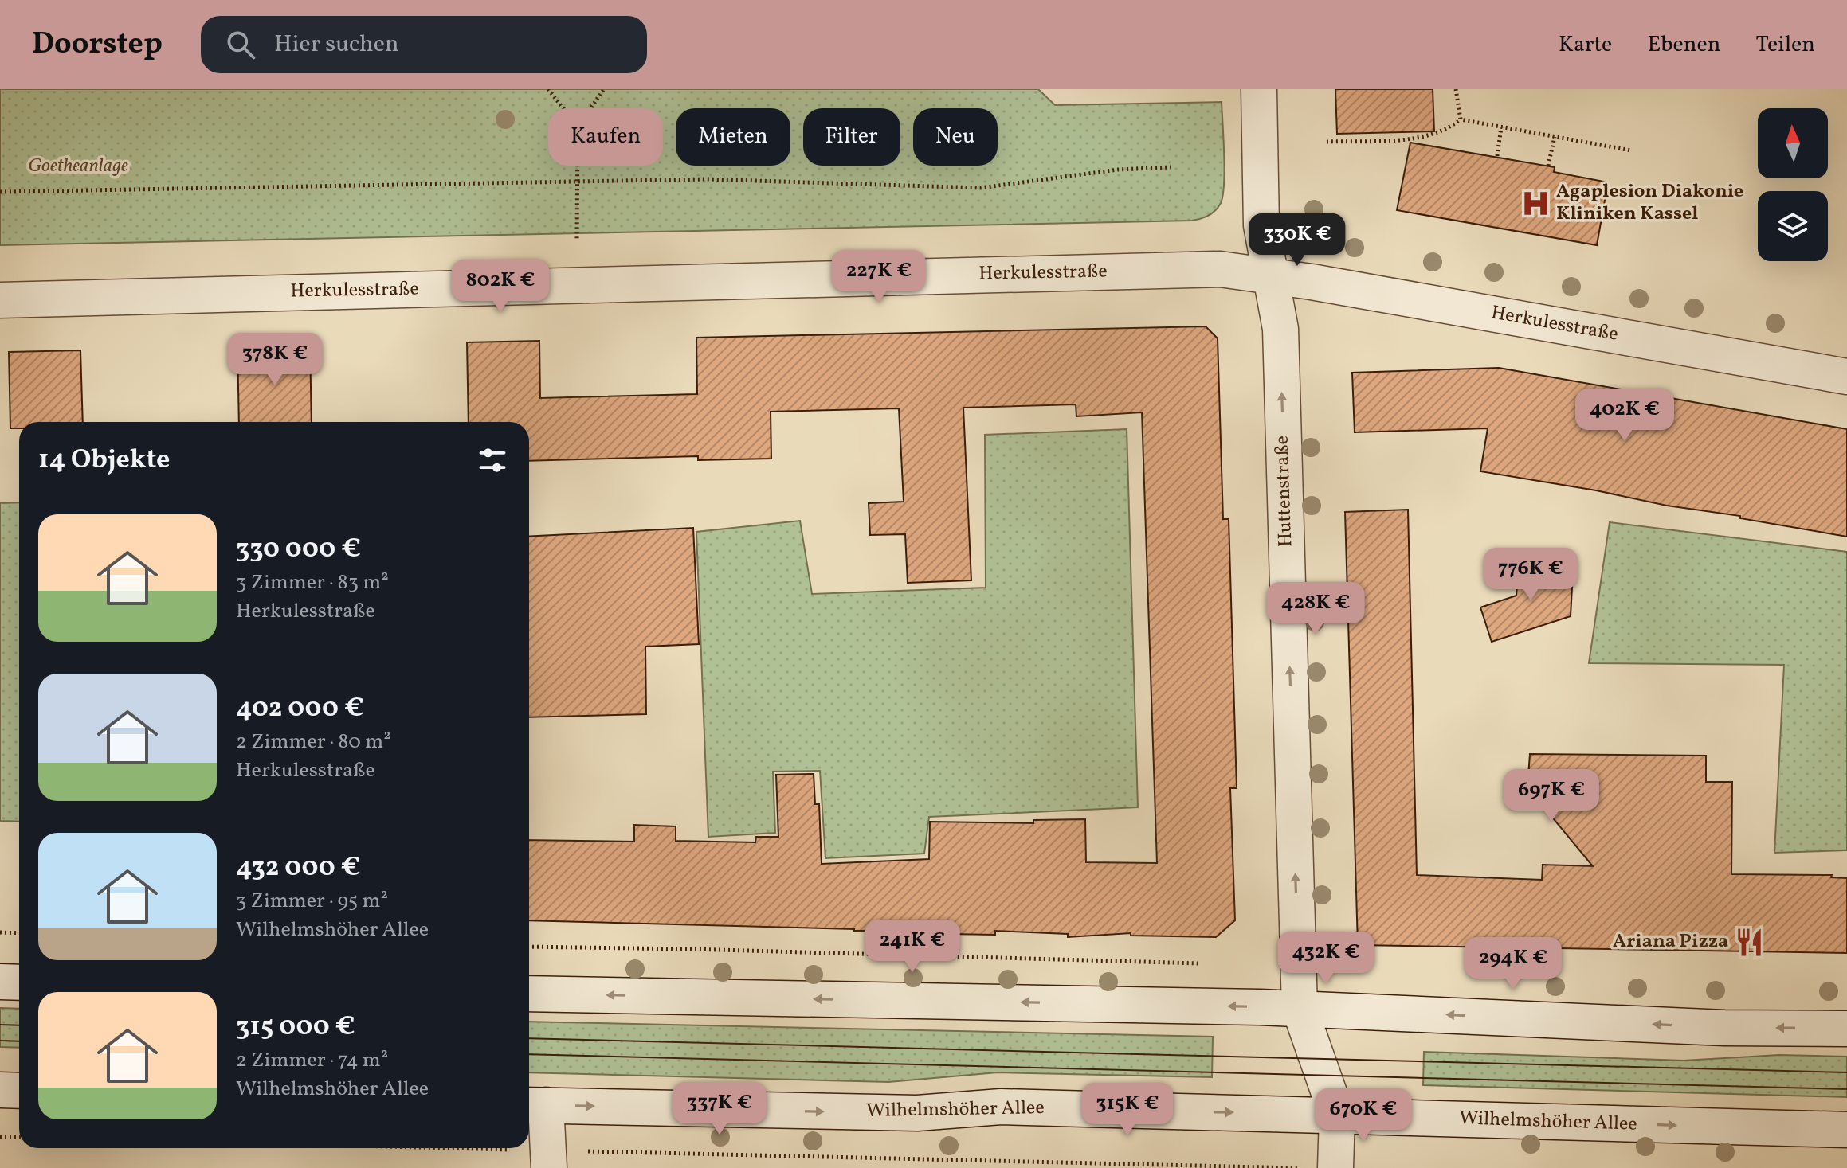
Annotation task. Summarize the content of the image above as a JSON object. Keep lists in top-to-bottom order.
{
  "streets": {
    "street": ["Herkulesstraße", "Huttenstraße", "Wilhelmshöher Allee"]
  },
  "crossings": [
    ["Herkulesstraße", "Huttenstraße"],
    ["Huttenstraße", "Wilhelmshöher Allee"]
  ],
  "one_way": ["Huttenstraße"],
  "parks": ["Goetheanlage"],
  "places": {
    "hospital": ["Agaplesion Diakonie Kliniken Kassel"],
    "restaurant": ["Ariana Pizza"]
  },
  "north": "top",
  "page": {
    "header": "Doorstep",
    "search": "Hier suchen",
    "nav": ["Karte", "Ebenen", "Teilen"],
    "chip": [
      "Kaufen",
      "Mieten",
      "Filter",
      "Neu"
    ],
    "price": [
      "330K €",
      "227K €",
      "802K €",
      "378K €",
      "402K €",
      "776K €",
      "428K €",
      "697K €",
      "241K €",
      "432K €",
      "294K €",
      "337K €",
      "315K €",
      "670K €"
    ],
    "heading": "14 Objekte",
    "list": [
      {
        "name": "330 000 €",
        "note": "3 Zimmer · 83 m² · Herkulesstraße"
      },
      {
        "name": "402 000 €",
        "note": "2 Zimmer · 80 m² · Herkulesstraße"
      },
      {
        "name": "432 000 €",
        "note": "3 Zimmer · 95 m² · Wilhelmshöher Allee"
      },
      {
        "name": "315 000 €",
        "note": "2 Zimmer · 74 m² · Wilhelmshöher Allee"
      }
    ]
  }
}
